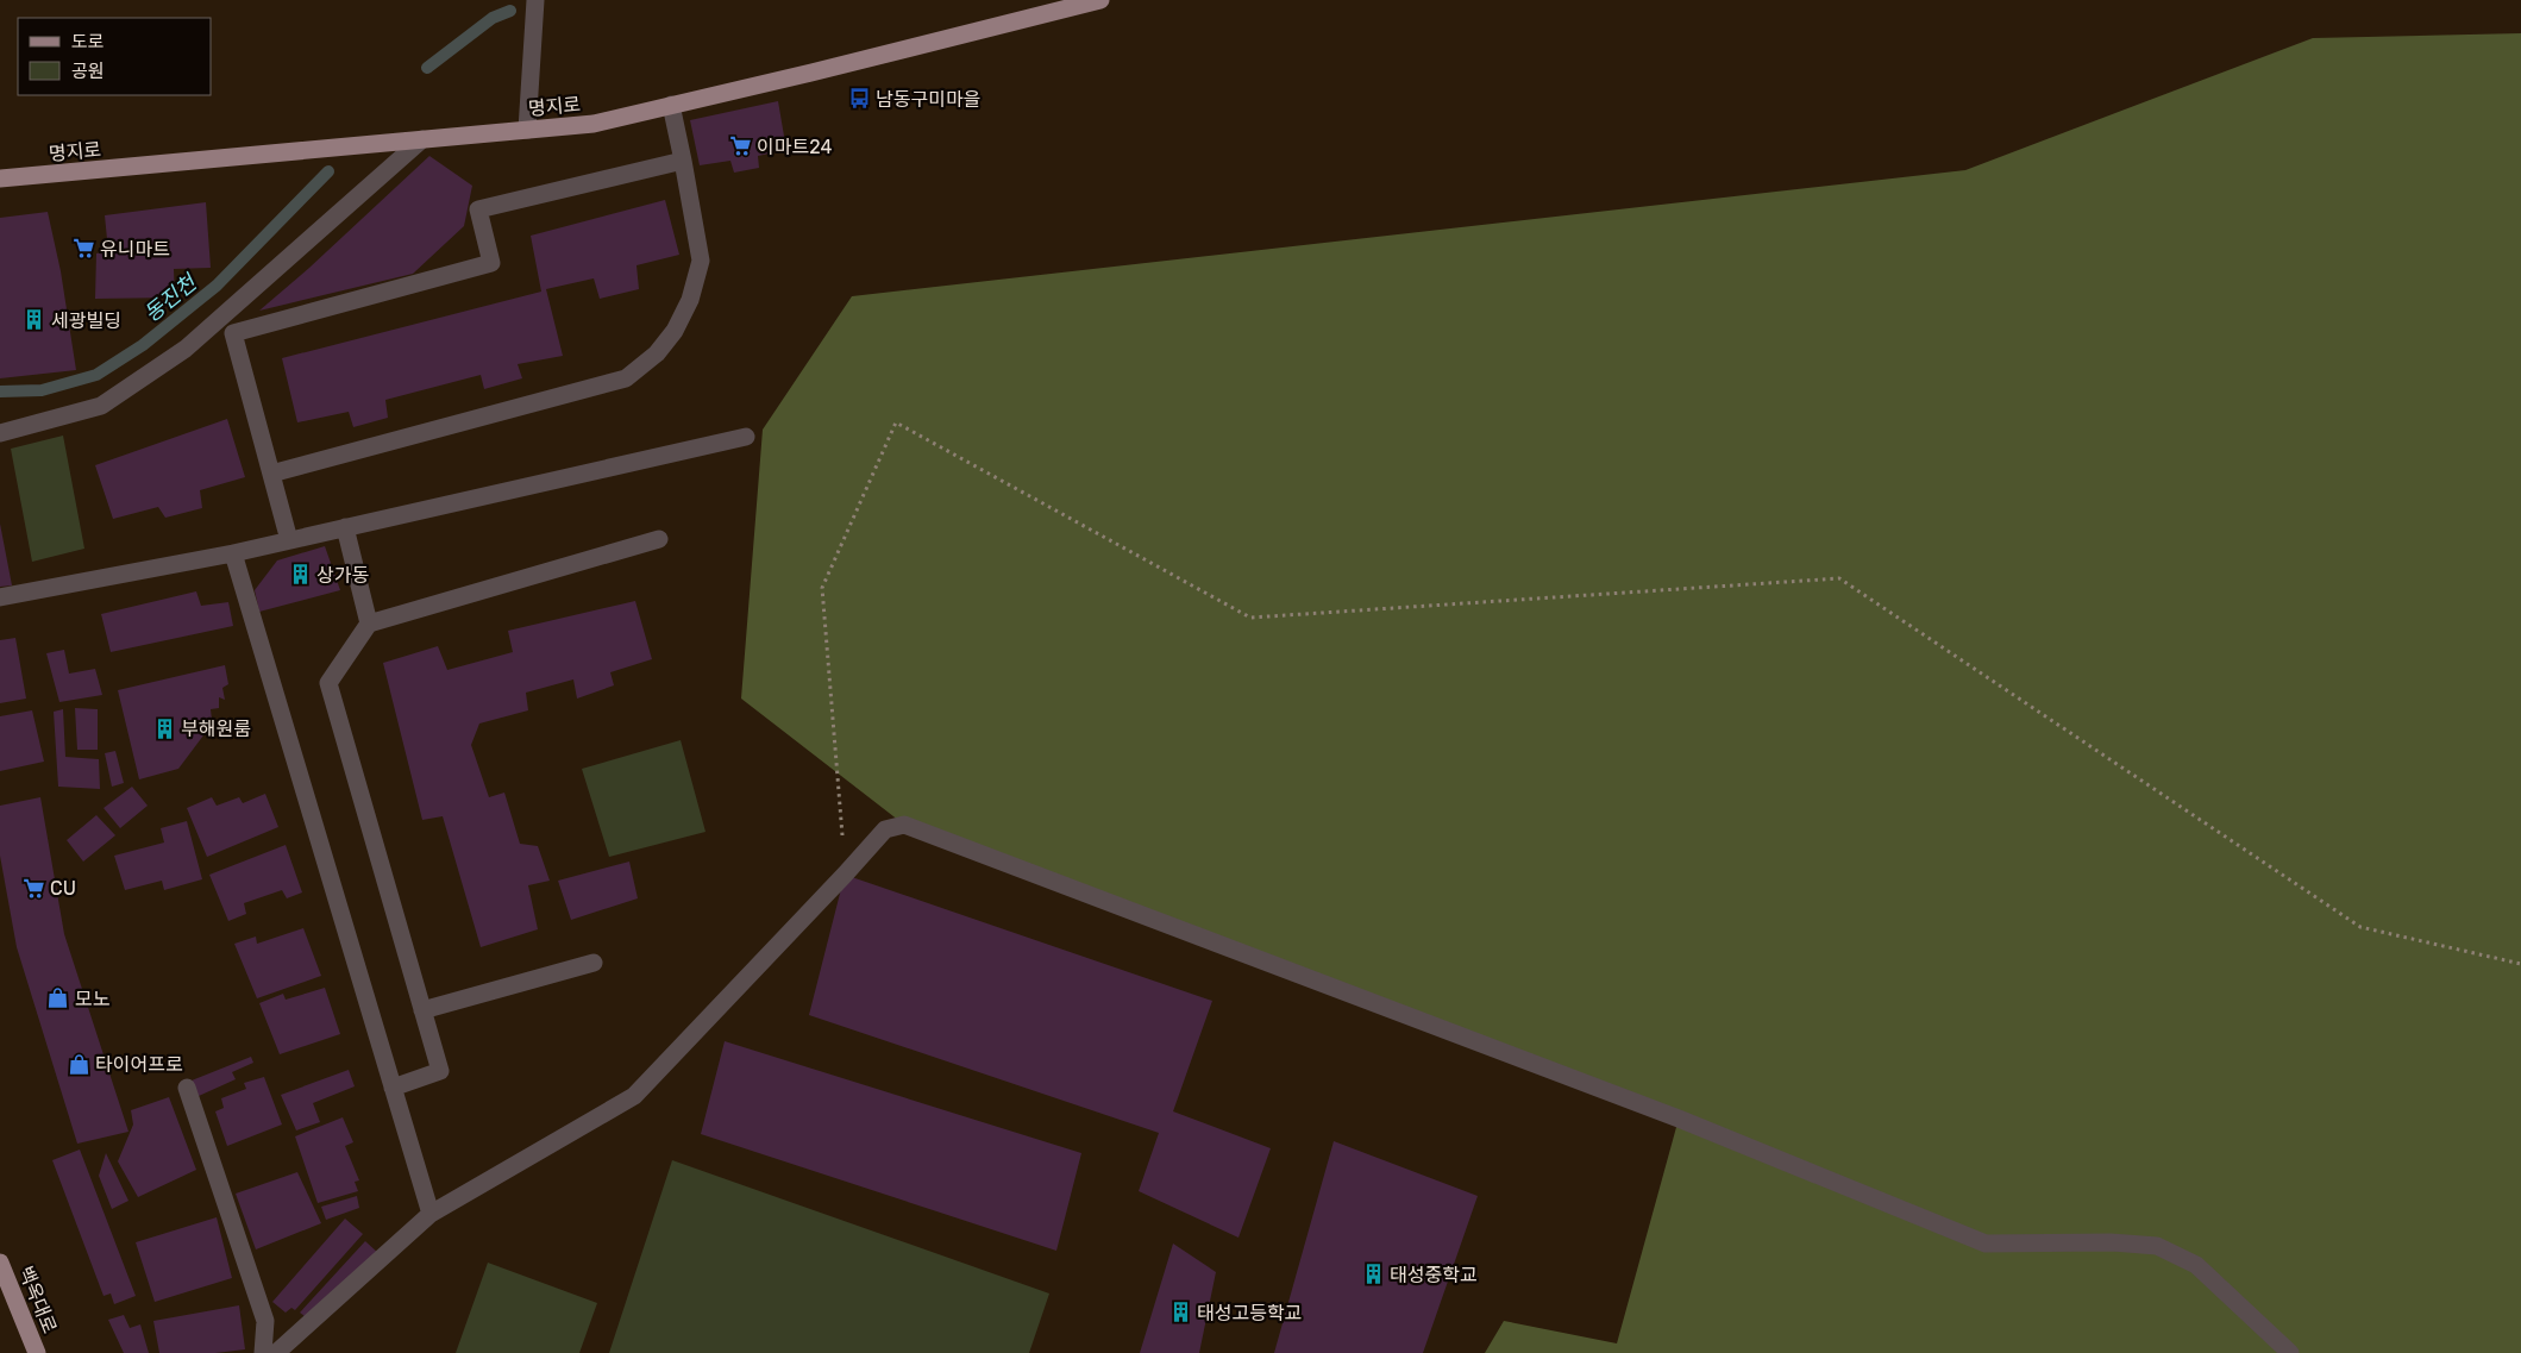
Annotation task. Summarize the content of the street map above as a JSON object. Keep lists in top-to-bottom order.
{
  "streets": {
    "main road": ["명지로", "백옥대로"]
  },
  "water": ["동진천"],
  "places": {
    "bus stop": ["남동구미마을"],
    "supermarket": ["이마트24", "유니마트", "CU"],
    "building": [
      "세광빌딩",
      "상가동",
      "부해원룸",
      "태성중학교",
      "태성고등학교"
    ],
    "shop": ["모노", "타이어프로"]
  },
  "legend": ["도로", "공원"]
}
